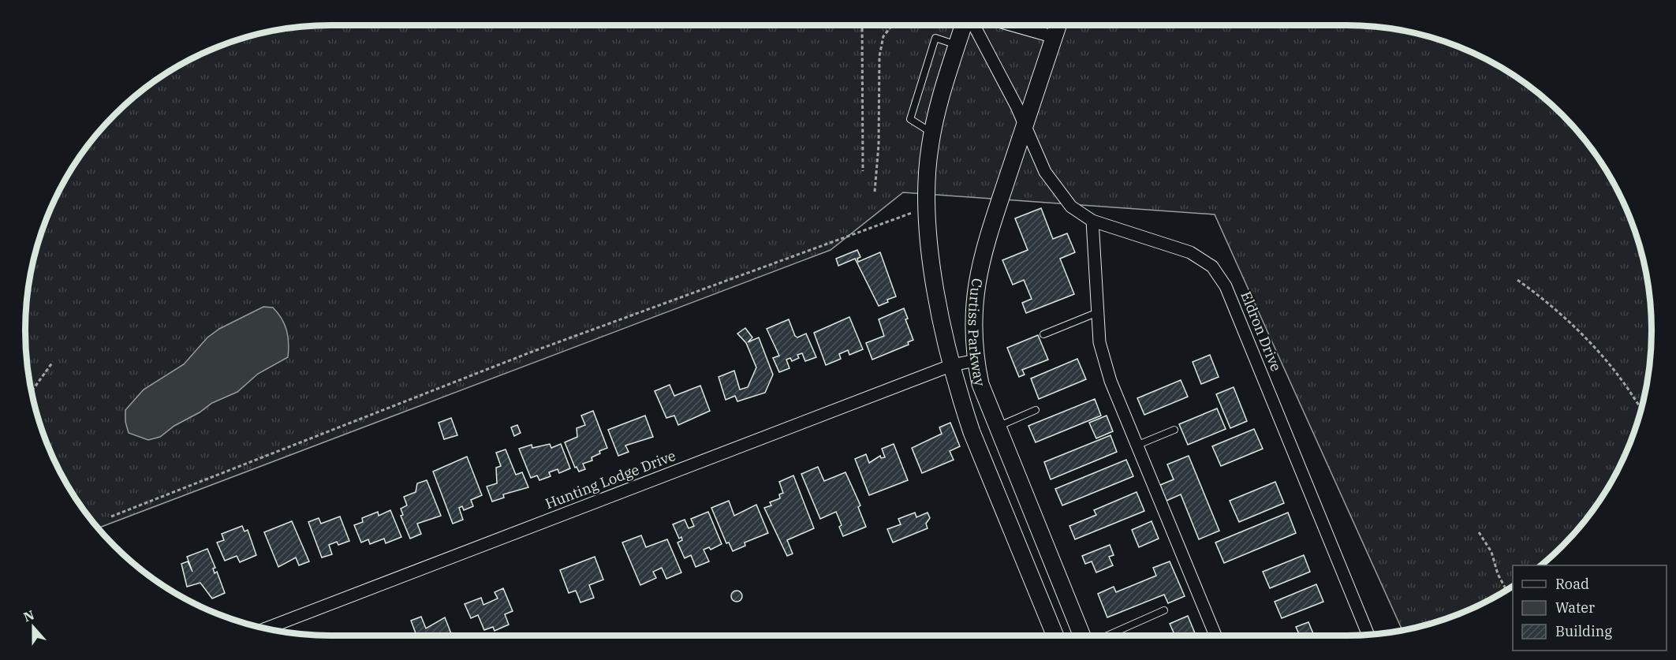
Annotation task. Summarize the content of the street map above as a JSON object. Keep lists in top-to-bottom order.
{
  "streets": {
    "main road": ["Curtiss Parkway"],
    "street": ["Eldron Drive", "Hunting Lodge Drive"]
  },
  "crossings": [
    ["Eldron Drive", "Curtiss Parkway"],
    ["Curtiss Parkway", "Hunting Lodge Drive"]
  ],
  "legend": ["Road", "Water", "Building"],
  "north": "top"
}
